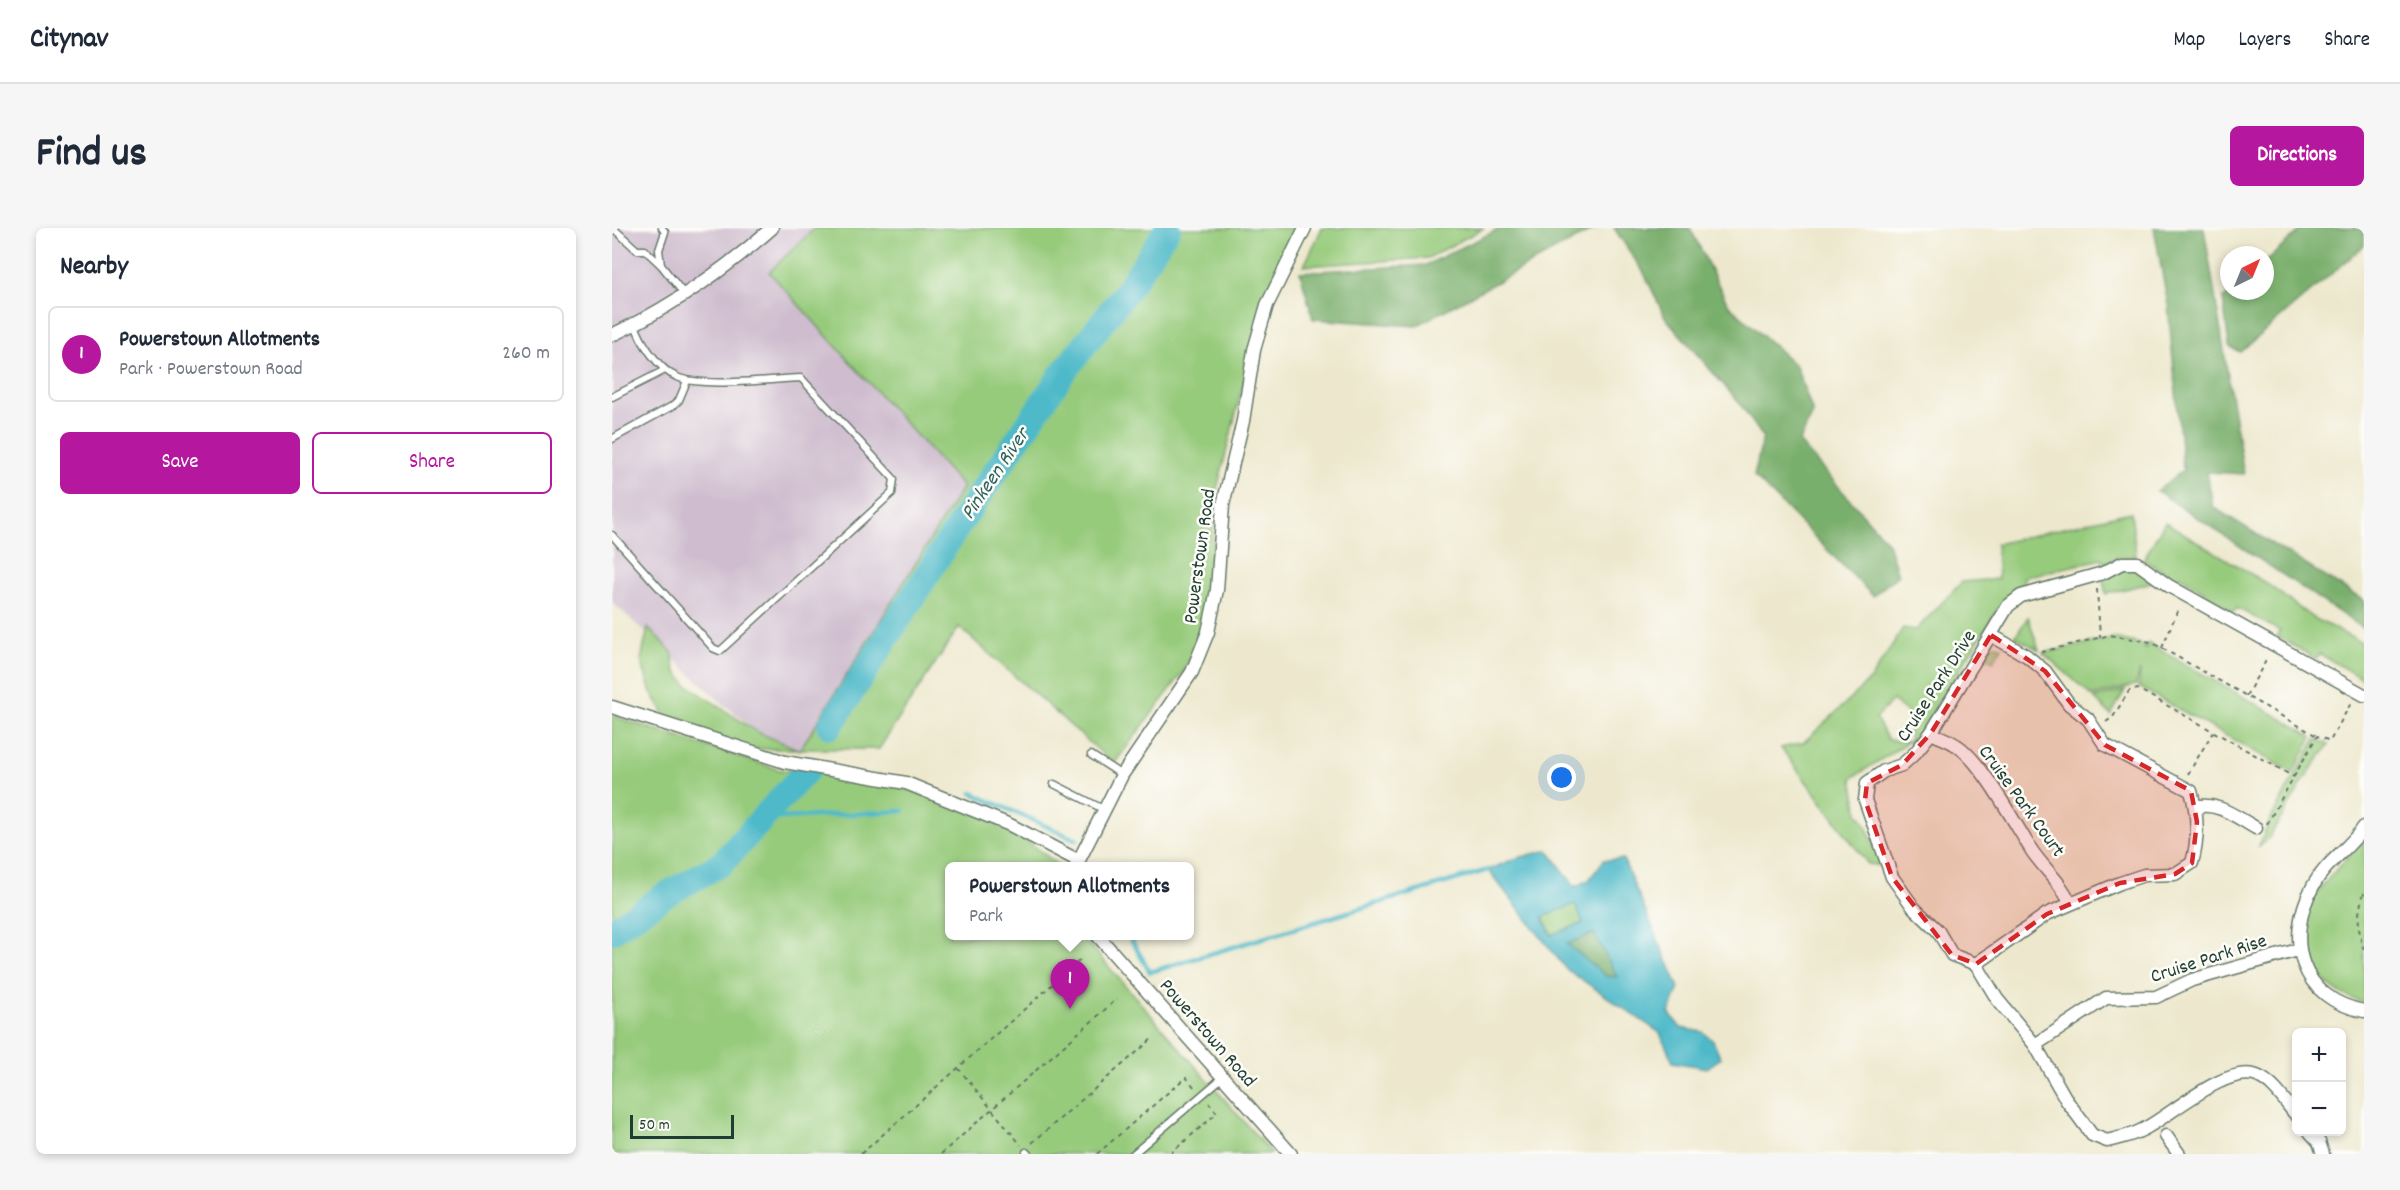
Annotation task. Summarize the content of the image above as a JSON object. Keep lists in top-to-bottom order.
{
  "streets": {
    "street": [
      "Powerstown Road",
      "Cruise Park Drive",
      "Cruise Park Court",
      "Cruise Park Rise"
    ]
  },
  "crossings": [
    ["Cruise Park Drive", "Cruise Park Court"]
  ],
  "water": ["Pinkeen River"],
  "scale_bar": "50 m",
  "north": "top right",
  "page": {
    "header": "Citynav",
    "nav": ["Map", "Layers", "Share"],
    "title": "Find us",
    "buttons": [
      "Directions",
      ["Save", "Share"]
    ],
    "heading": "Nearby",
    "list": [
      {
        "mark": "1",
        "name": "Powerstown Allotments",
        "note": "Park · Powerstown Road",
        "value": "260 m"
      }
    ],
    "popup": ["Powerstown Allotments", "Park"],
    "pins": "1",
    "map_buttons": ["+", "−"],
    "scale": "50 m"
  }
}
